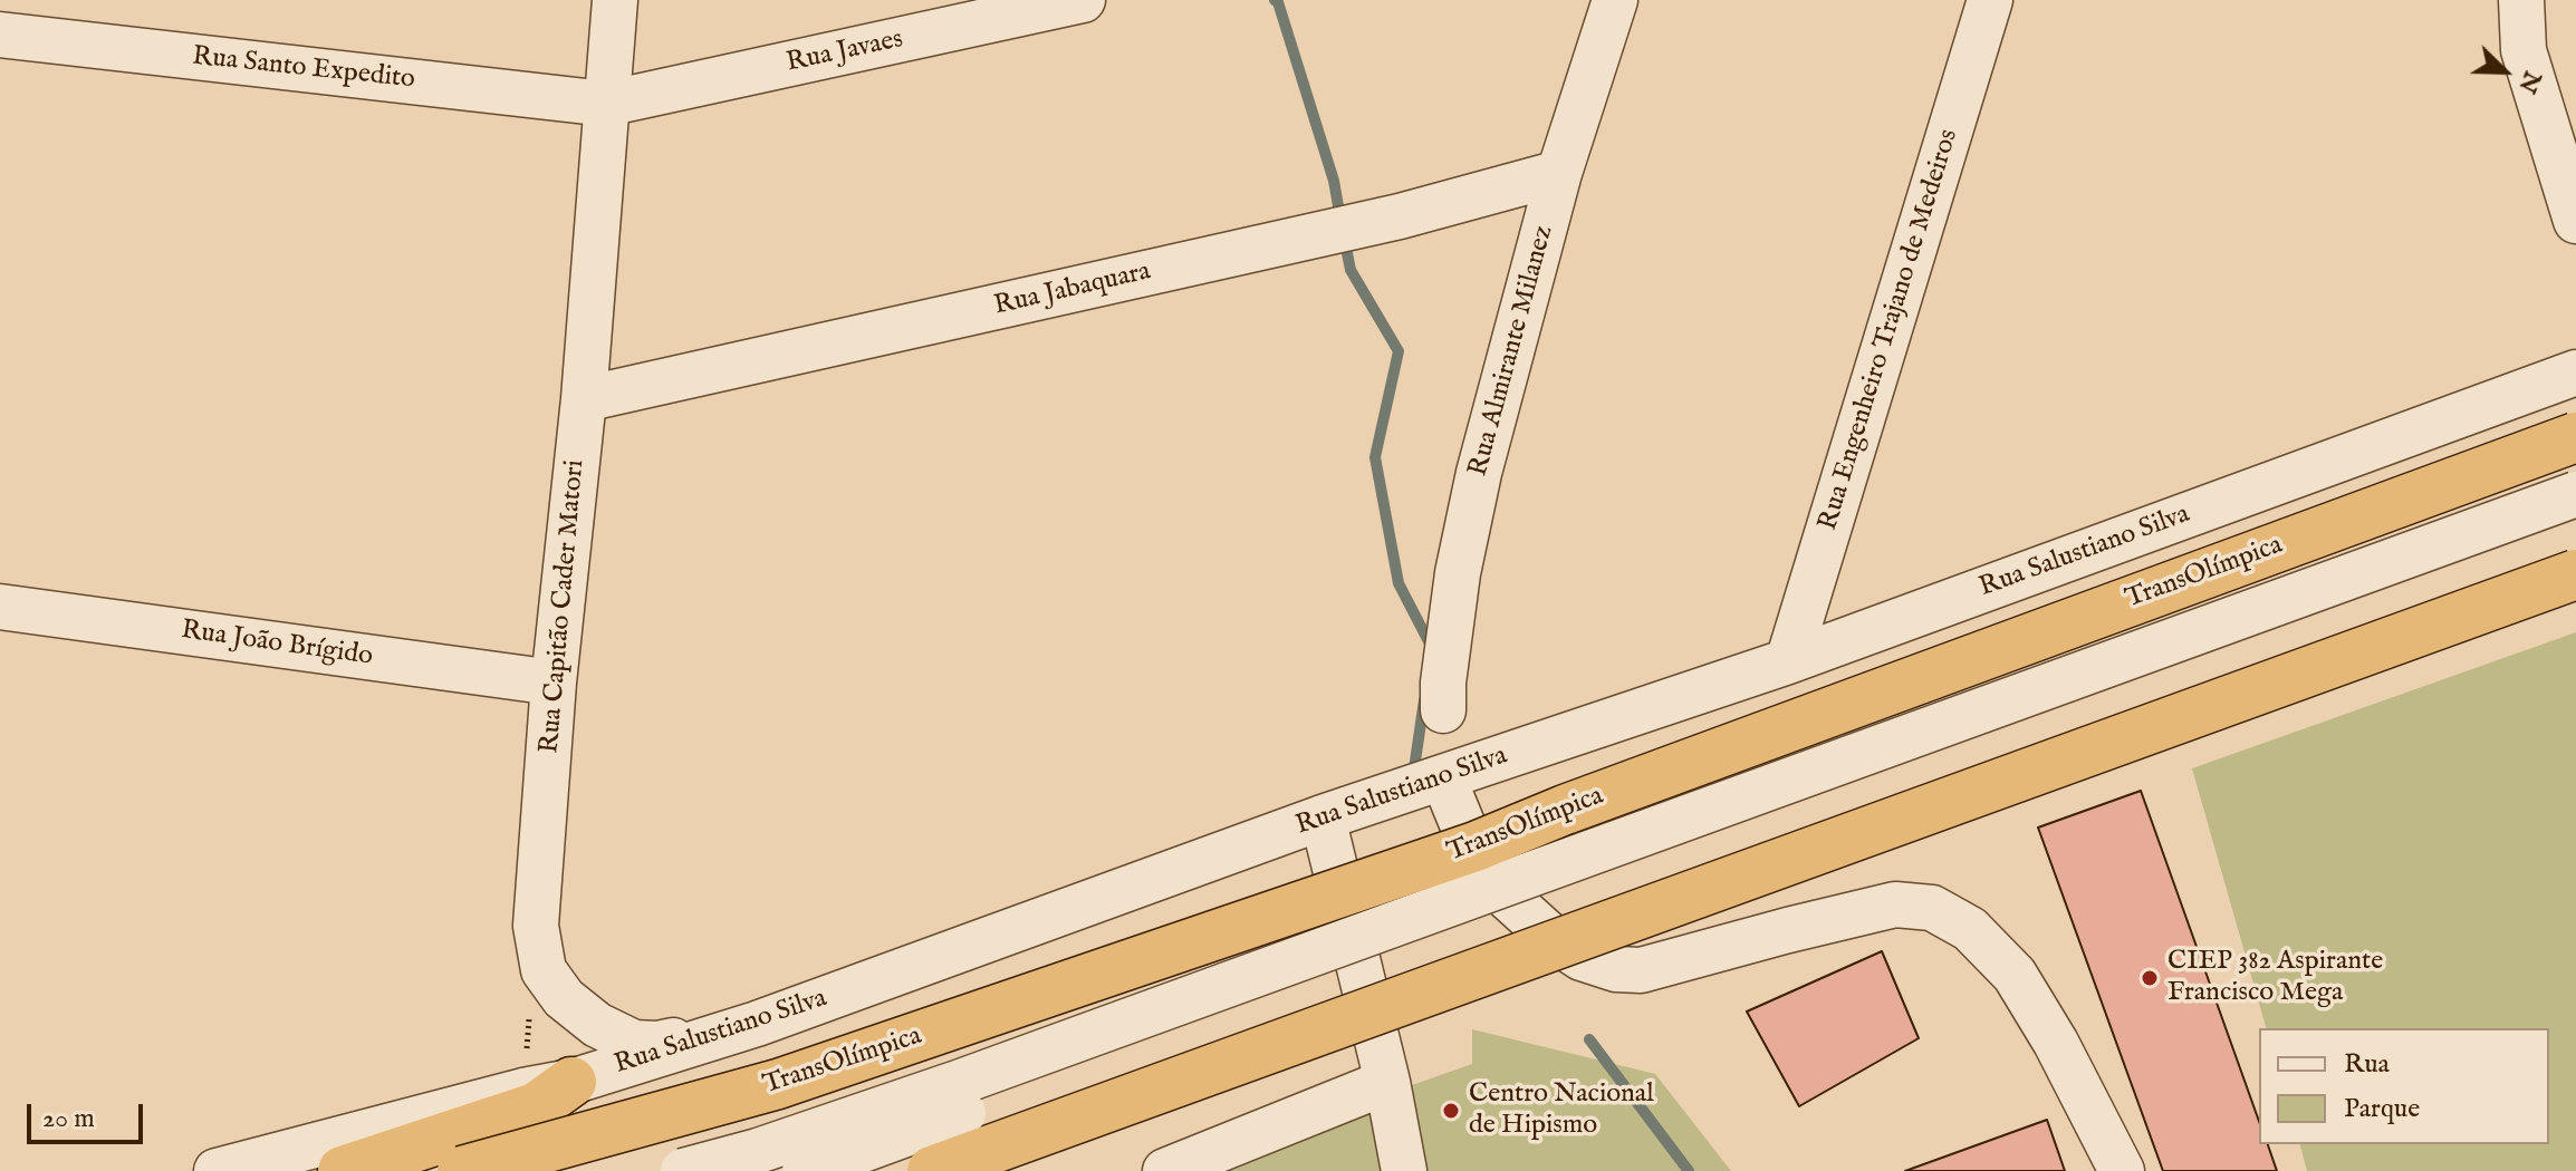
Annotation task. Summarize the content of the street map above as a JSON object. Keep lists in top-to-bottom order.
{
  "streets": {
    "highway": ["TransOlímpica"],
    "street": [
      "Rua Javaes",
      "Rua Santo Expedito",
      "Rua Jabaquara",
      "Rua Engenheiro Trajano de Medeiros",
      "Rua Almirante Milanez",
      "Rua Salustiano Silva",
      "Rua Capitão Cader Matori",
      "Rua João Brígido"
    ]
  },
  "crossings": [
    ["Rua Javaes", "Rua Santo Expedito"],
    ["Rua Javaes", "Rua Capitão Cader Matori"],
    ["Rua Santo Expedito", "Rua Capitão Cader Matori"],
    ["Rua Jabaquara", "Rua Almirante Milanez"],
    ["Rua Jabaquara", "Rua Capitão Cader Matori"],
    ["Rua Engenheiro Trajano de Medeiros", "Rua Salustiano Silva"],
    ["Rua Salustiano Silva", "Rua Capitão Cader Matori"],
    ["Rua Capitão Cader Matori", "Rua João Brígido"]
  ],
  "places": ["CIEP 382 Aspirante Francisco Mega", "Centro Nacional de Hipismo"],
  "legend": ["Rua", "Parque"],
  "scale_bar": "20 m",
  "north": "bottom right"
}
